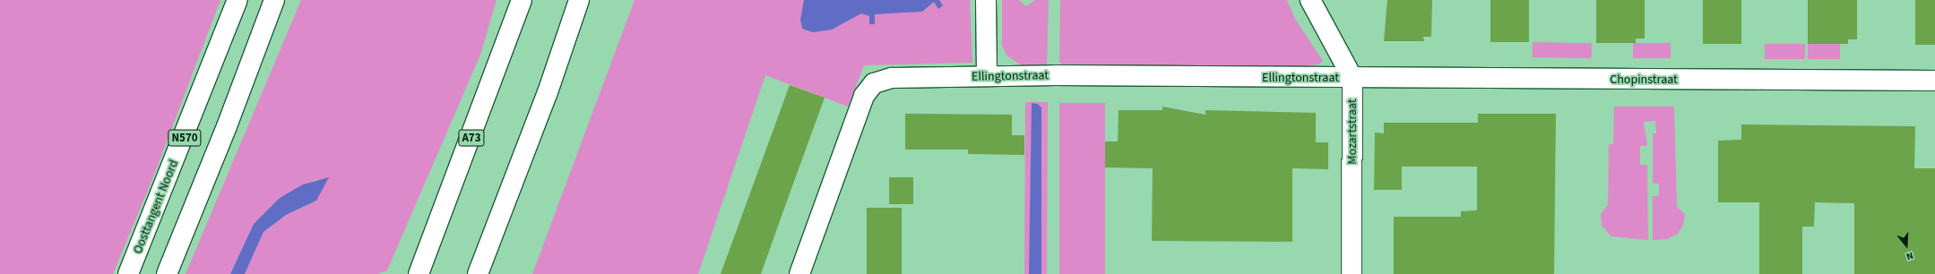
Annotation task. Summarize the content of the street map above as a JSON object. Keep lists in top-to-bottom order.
{
  "streets": {
    "main road": [
      "Ellingtonstraat",
      "Chopinstraat",
      "Mozartstraat",
      "N570",
      "A73",
      "Oosttangent Noord"
    ]
  },
  "crossings": [
    ["Ellingtonstraat", "Chopinstraat"],
    ["Ellingtonstraat", "Mozartstraat"],
    ["Chopinstraat", "Mozartstraat"]
  ],
  "north": "bottom"
}
